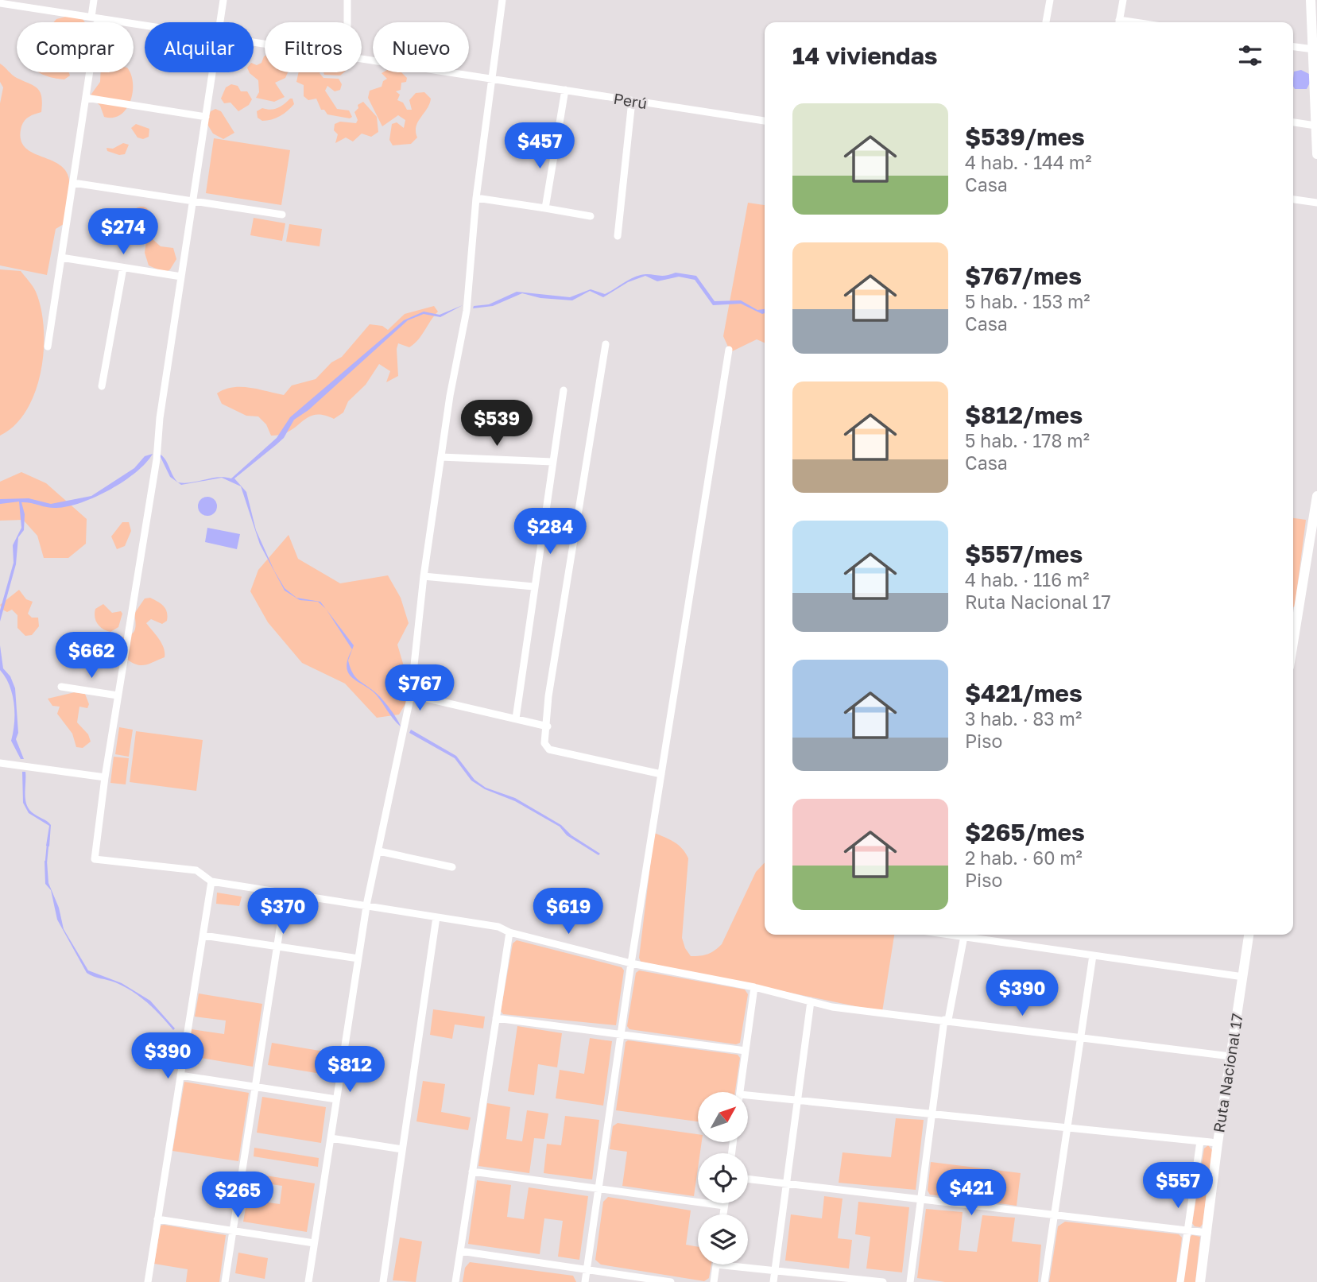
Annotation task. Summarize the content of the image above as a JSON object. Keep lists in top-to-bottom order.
{
  "streets": {
    "street": ["Perú", "Ruta Nacional 17"]
  },
  "north": "top right",
  "page": {
    "chip": [
      "Comprar",
      "Alquilar",
      "Filtros",
      "Nuevo"
    ],
    "heading": "14 viviendas",
    "list": [
      {
        "name": "$539/mes",
        "note": "4 hab. · 144 m² · Casa"
      },
      {
        "name": "$767/mes",
        "note": "5 hab. · 153 m² · Casa"
      },
      {
        "name": "$812/mes",
        "note": "5 hab. · 178 m² · Casa"
      },
      {
        "name": "$557/mes",
        "note": "4 hab. · 116 m² · Ruta Nacional 17"
      },
      {
        "name": "$421/mes",
        "note": "3 hab. · 83 m² · Piso"
      },
      {
        "name": "$265/mes",
        "note": "2 hab. · 60 m² · Piso"
      }
    ],
    "price": [
      "$457",
      "$274",
      "$539",
      "$284",
      "$662",
      "$767",
      "$370",
      "$619",
      "$390",
      "$390",
      "$812",
      "$557",
      "$421",
      "$265"
    ]
  }
}
